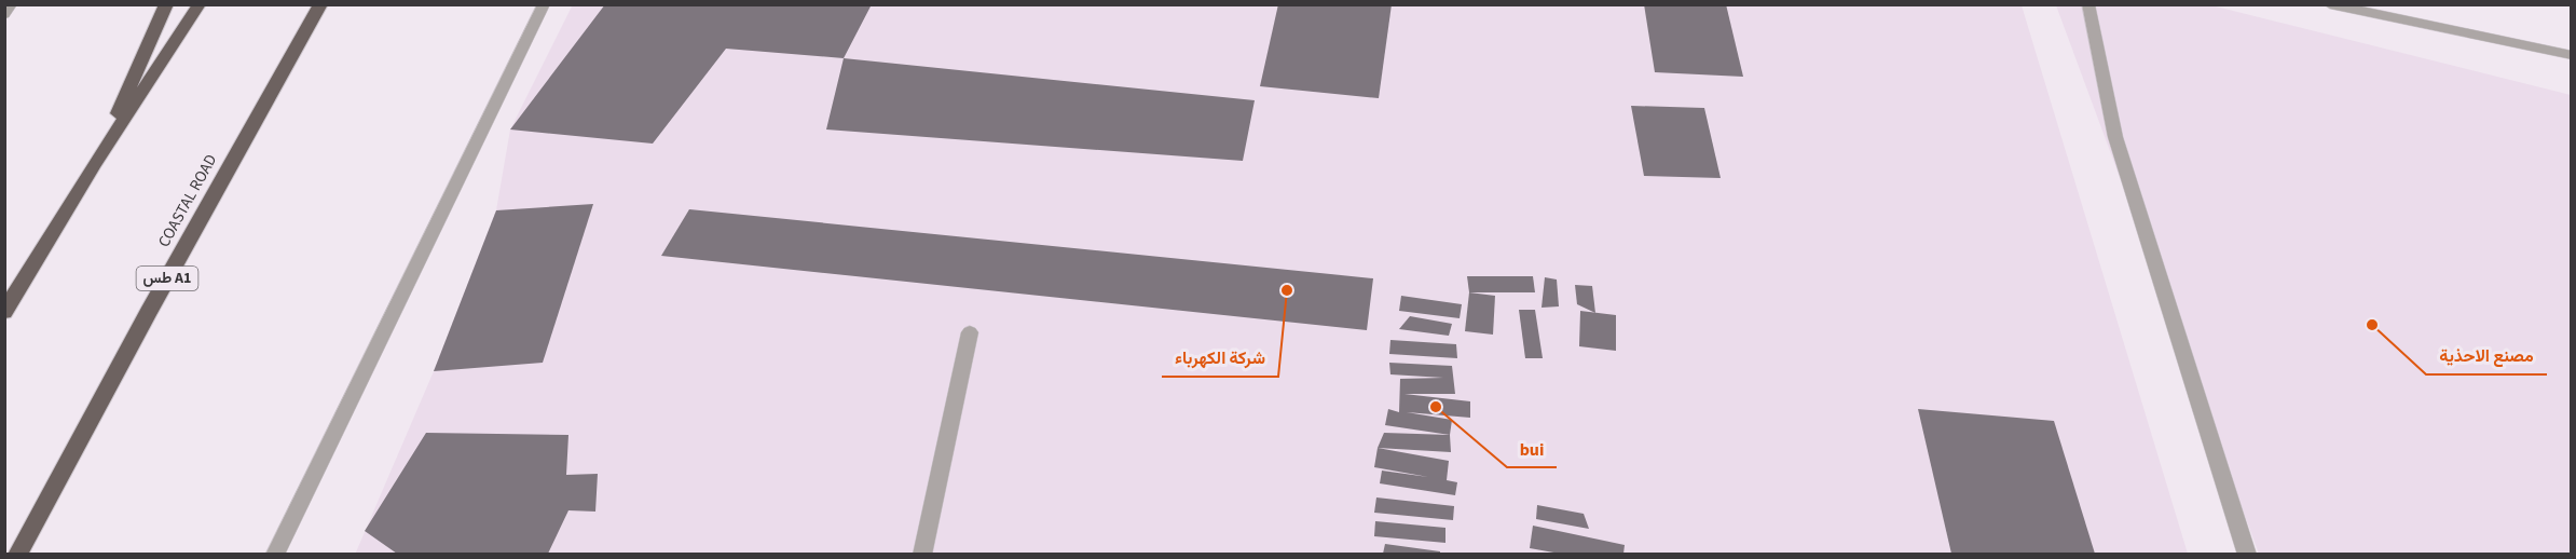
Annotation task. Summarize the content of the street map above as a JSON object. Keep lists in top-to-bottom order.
{
  "streets": {
    "highway": ["COASTAL ROAD", "طس A1"]
  },
  "places": ["شركة الكهرباء", "مصنع الاحذية", "bui"]
}
